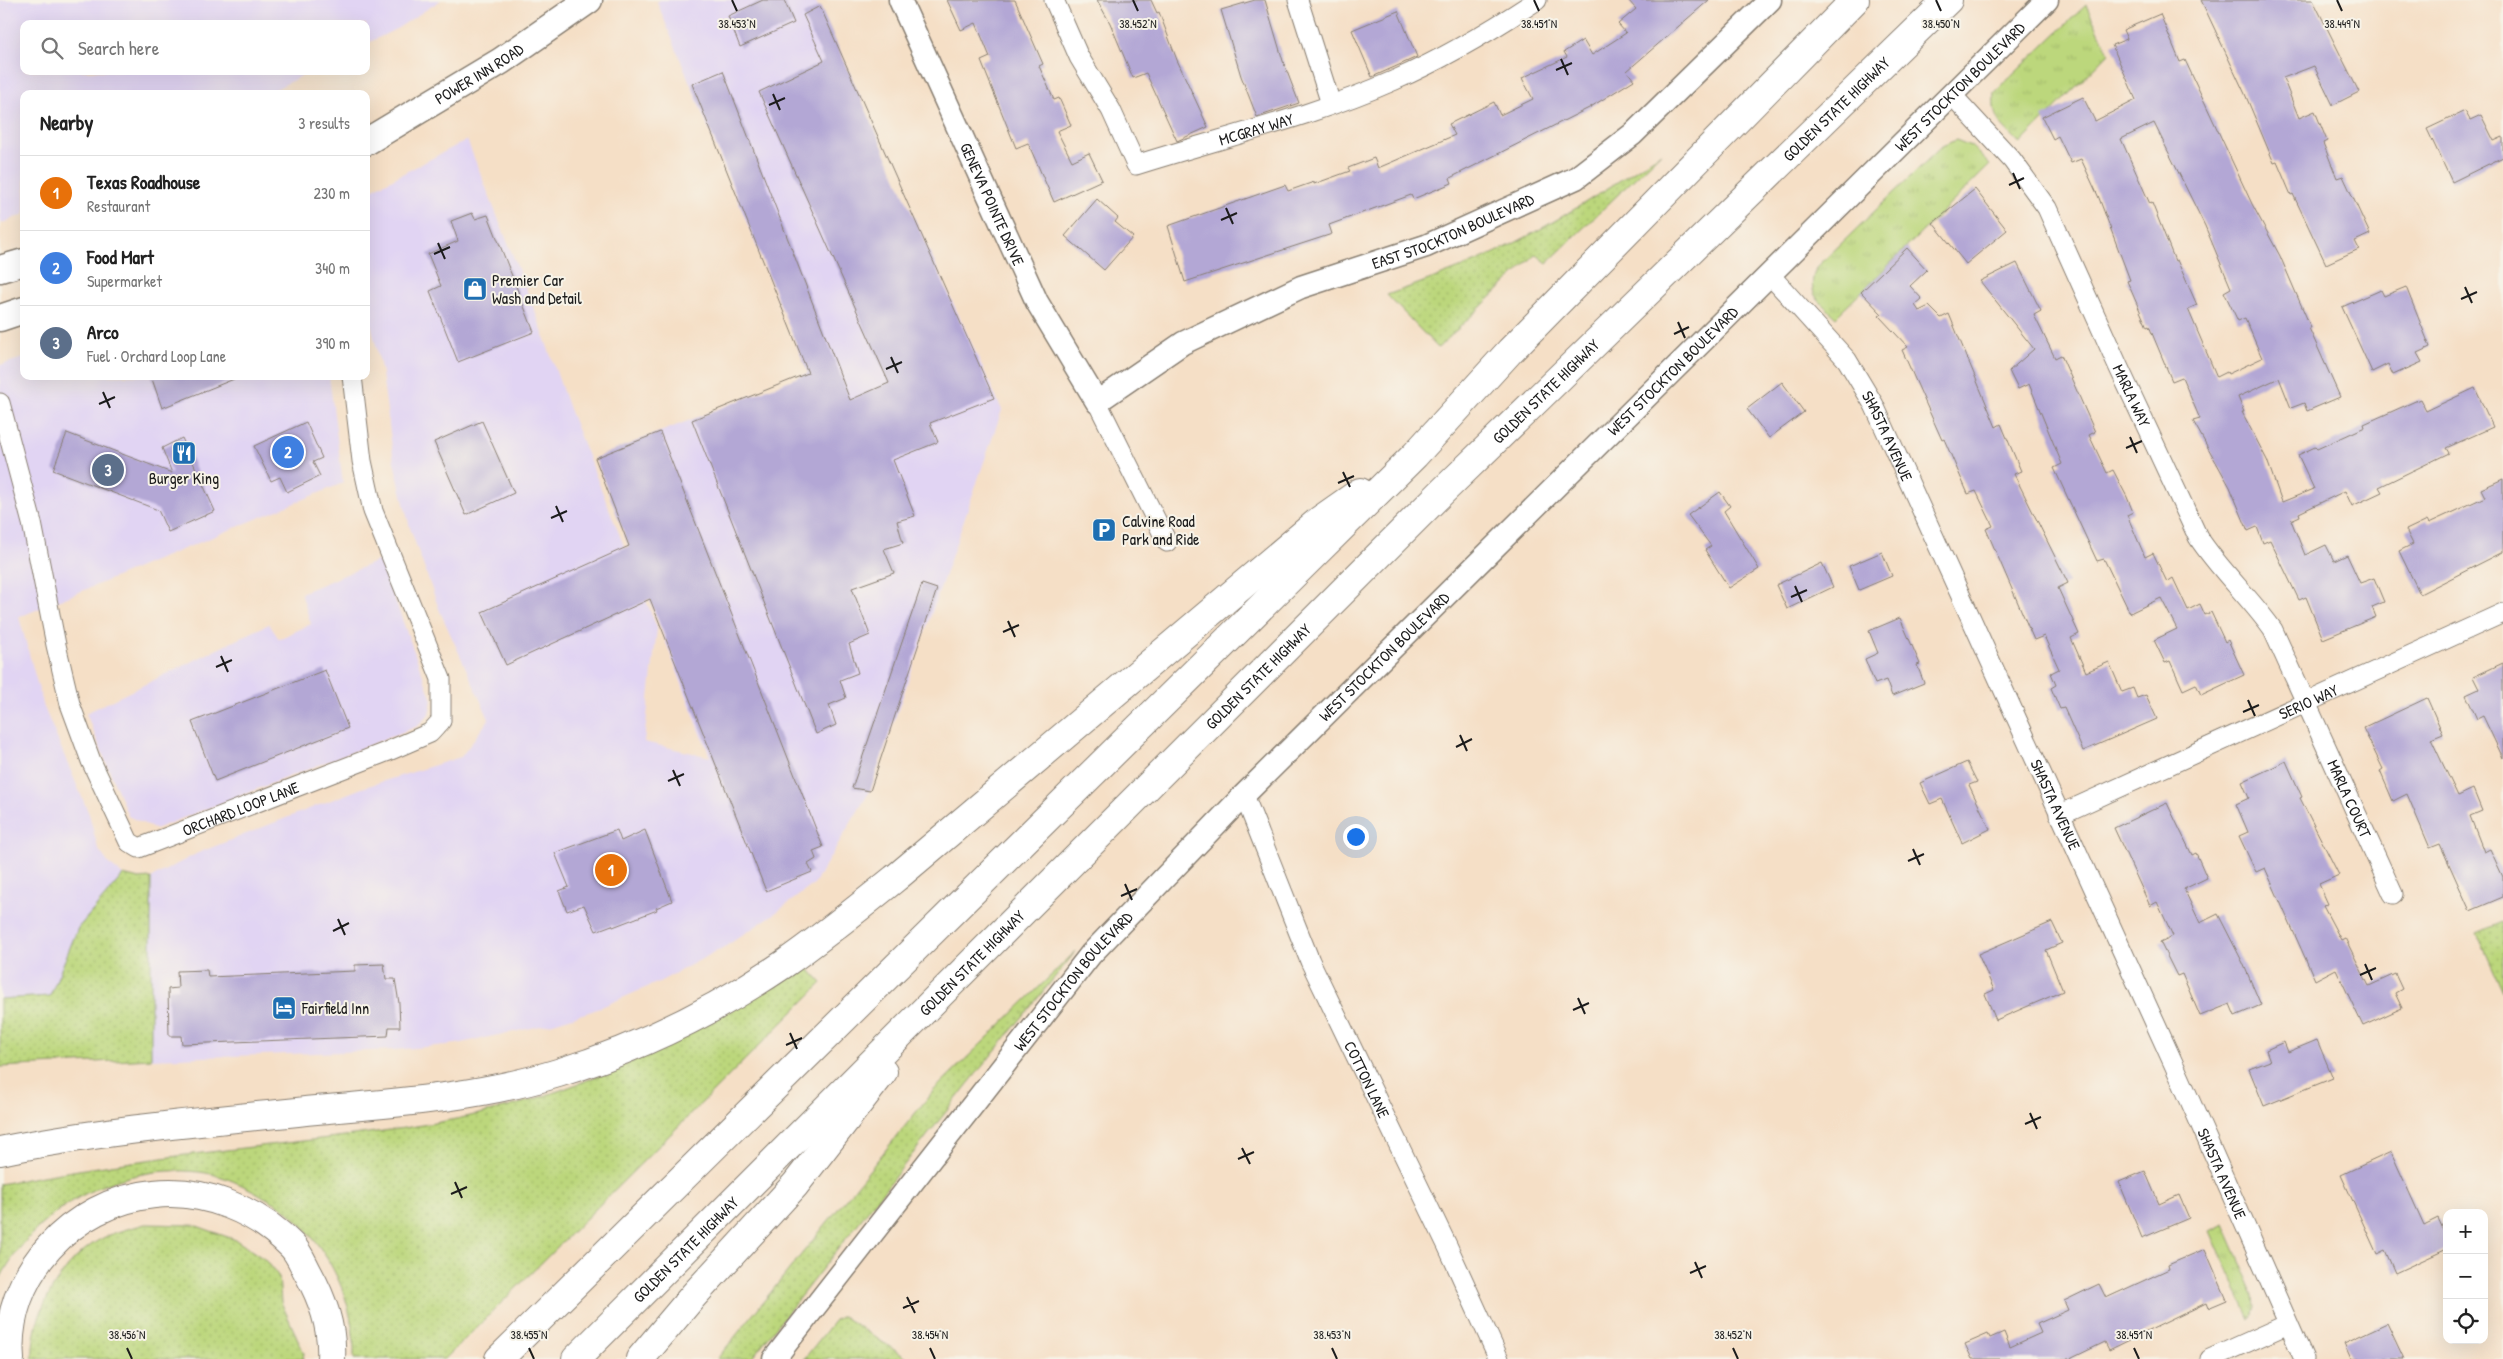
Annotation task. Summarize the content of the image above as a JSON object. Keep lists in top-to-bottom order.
{
  "streets": {
    "highway": ["GOLDEN STATE HIGHWAY"],
    "main road": ["POWER INN ROAD"],
    "street": [
      "WEST STOCKTON BOULEVARD",
      "MCGRAY WAY",
      "GENEVA POINTE DRIVE",
      "EAST STOCKTON BOULEVARD",
      "MARLA WAY",
      "SHASTA AVENUE",
      "SERIO WAY",
      "MARLA COURT",
      "ORCHARD LOOP LANE",
      "COTTON LANE"
    ]
  },
  "crossings": [
    ["WEST STOCKTON BOULEVARD", "MARLA WAY"],
    ["WEST STOCKTON BOULEVARD", "SHASTA AVENUE"],
    ["WEST STOCKTON BOULEVARD", "COTTON LANE"],
    ["GENEVA POINTE DRIVE", "EAST STOCKTON BOULEVARD"],
    ["MARLA WAY", "SERIO WAY"],
    ["MARLA WAY", "MARLA COURT"],
    ["SHASTA AVENUE", "SERIO WAY"],
    ["SERIO WAY", "MARLA COURT"]
  ],
  "places": {
    "shop": ["Premier Car Wash and Detail"],
    "restaurant": ["Burger King"],
    "parking": ["Calvine Road Park and Ride"],
    "hotel": ["Fairfield Inn"]
  },
  "page": {
    "search": "Search here",
    "heading": ["Nearby", "3 results"],
    "list": [
      {
        "mark": "1",
        "name": "Texas Roadhouse",
        "note": "Restaurant",
        "value": "230 m"
      },
      {
        "mark": "2",
        "name": "Food Mart",
        "note": "Supermarket",
        "value": "340 m"
      },
      {
        "mark": "3",
        "name": "Arco",
        "note": "Fuel · Orchard Loop Lane",
        "value": "390 m"
      }
    ],
    "pins": ["2", "3", "1"],
    "map_buttons": ["+", "−"]
  },
  "coordinates": [
    "38.449°N",
    "38.453°N",
    "38.452°N",
    "38.451°N",
    "38.450°N",
    "38.456°N",
    "38.455°N",
    "38.454°N"
  ]
}
